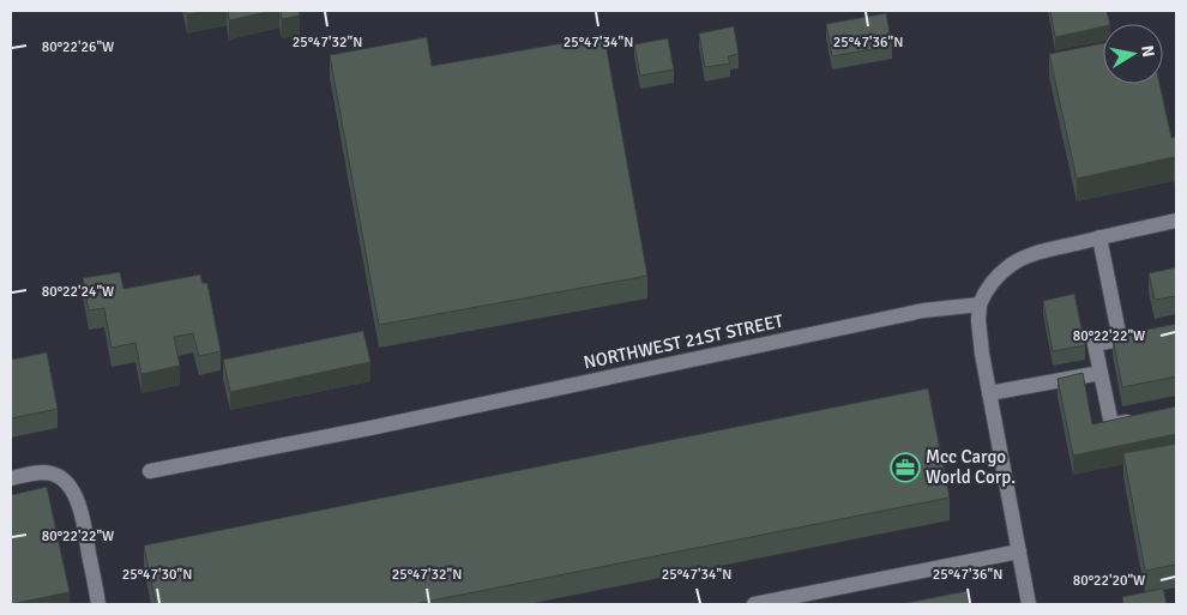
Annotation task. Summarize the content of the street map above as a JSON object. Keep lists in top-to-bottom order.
{
  "streets": {
    "street": ["NORTHWEST 21ST STREET"]
  },
  "places": {
    "office": ["Mcc Cargo World Corp."]
  },
  "north": "right",
  "coordinates": [
    "25°47'32\"N",
    "25°47'34\"N",
    "25°47'36\"N",
    "80°22'26\"W",
    "80°22'24\"W",
    "80°22'22\"W",
    "25°47'30\"N",
    "80°22'20\"W"
  ]
}
